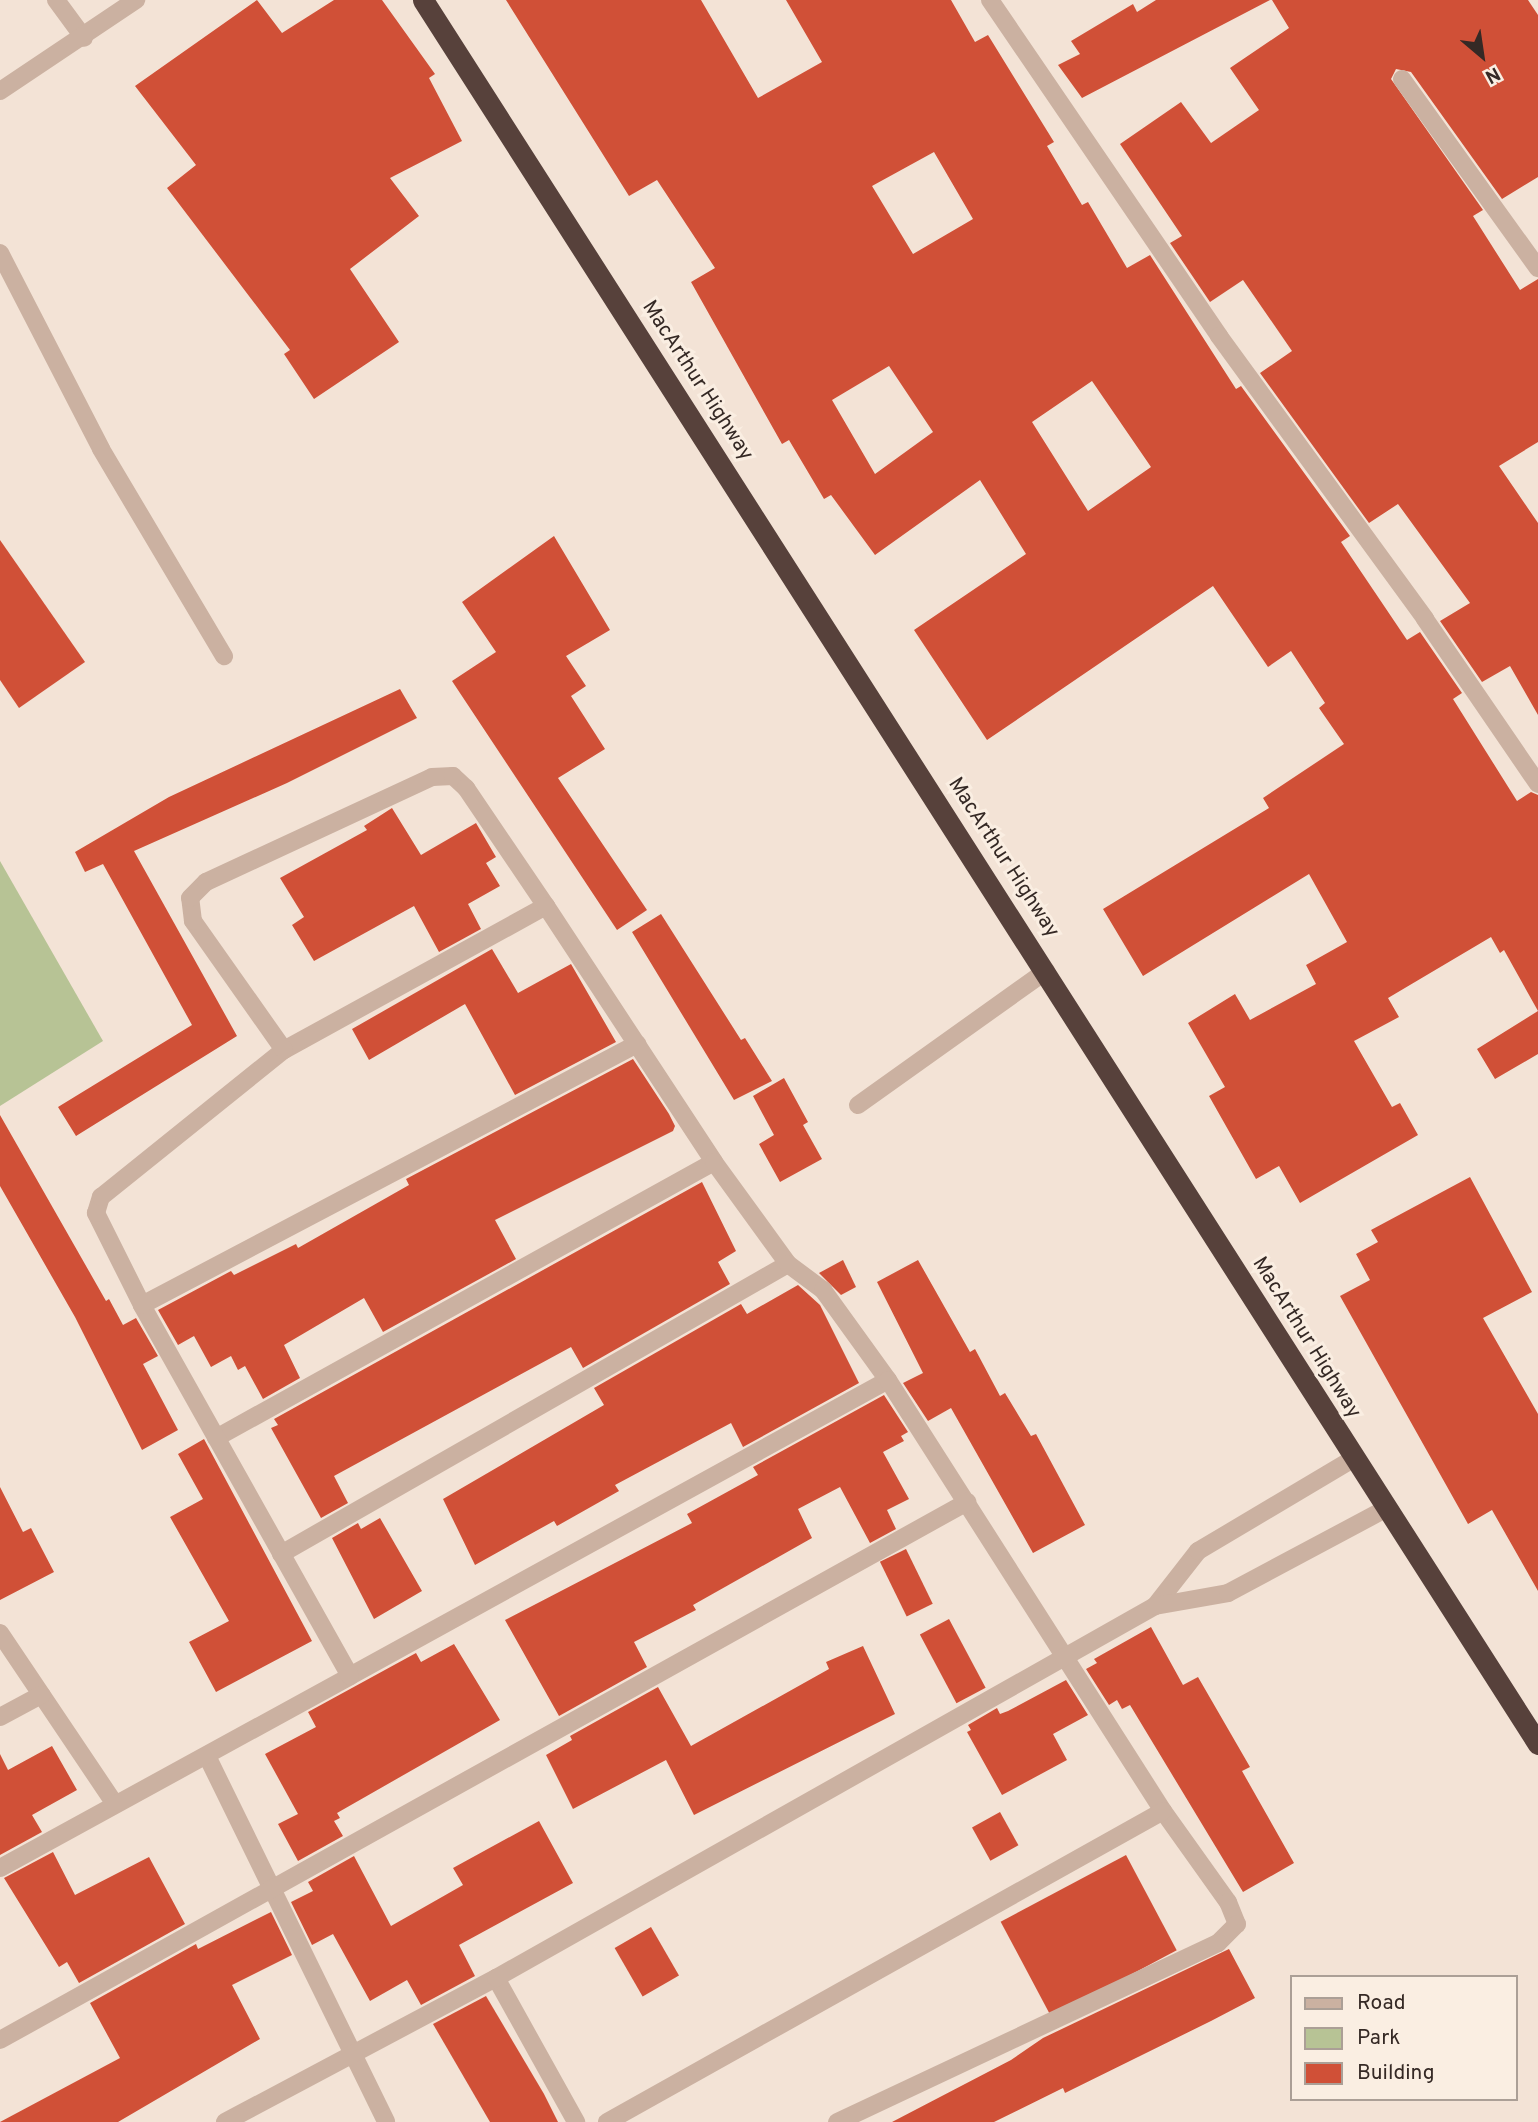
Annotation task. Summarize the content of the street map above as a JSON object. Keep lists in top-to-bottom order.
{
  "streets": {
    "highway": ["MacArthur Highway"]
  },
  "legend": ["Road", "Park", "Building"],
  "north": "bottom right"
}
